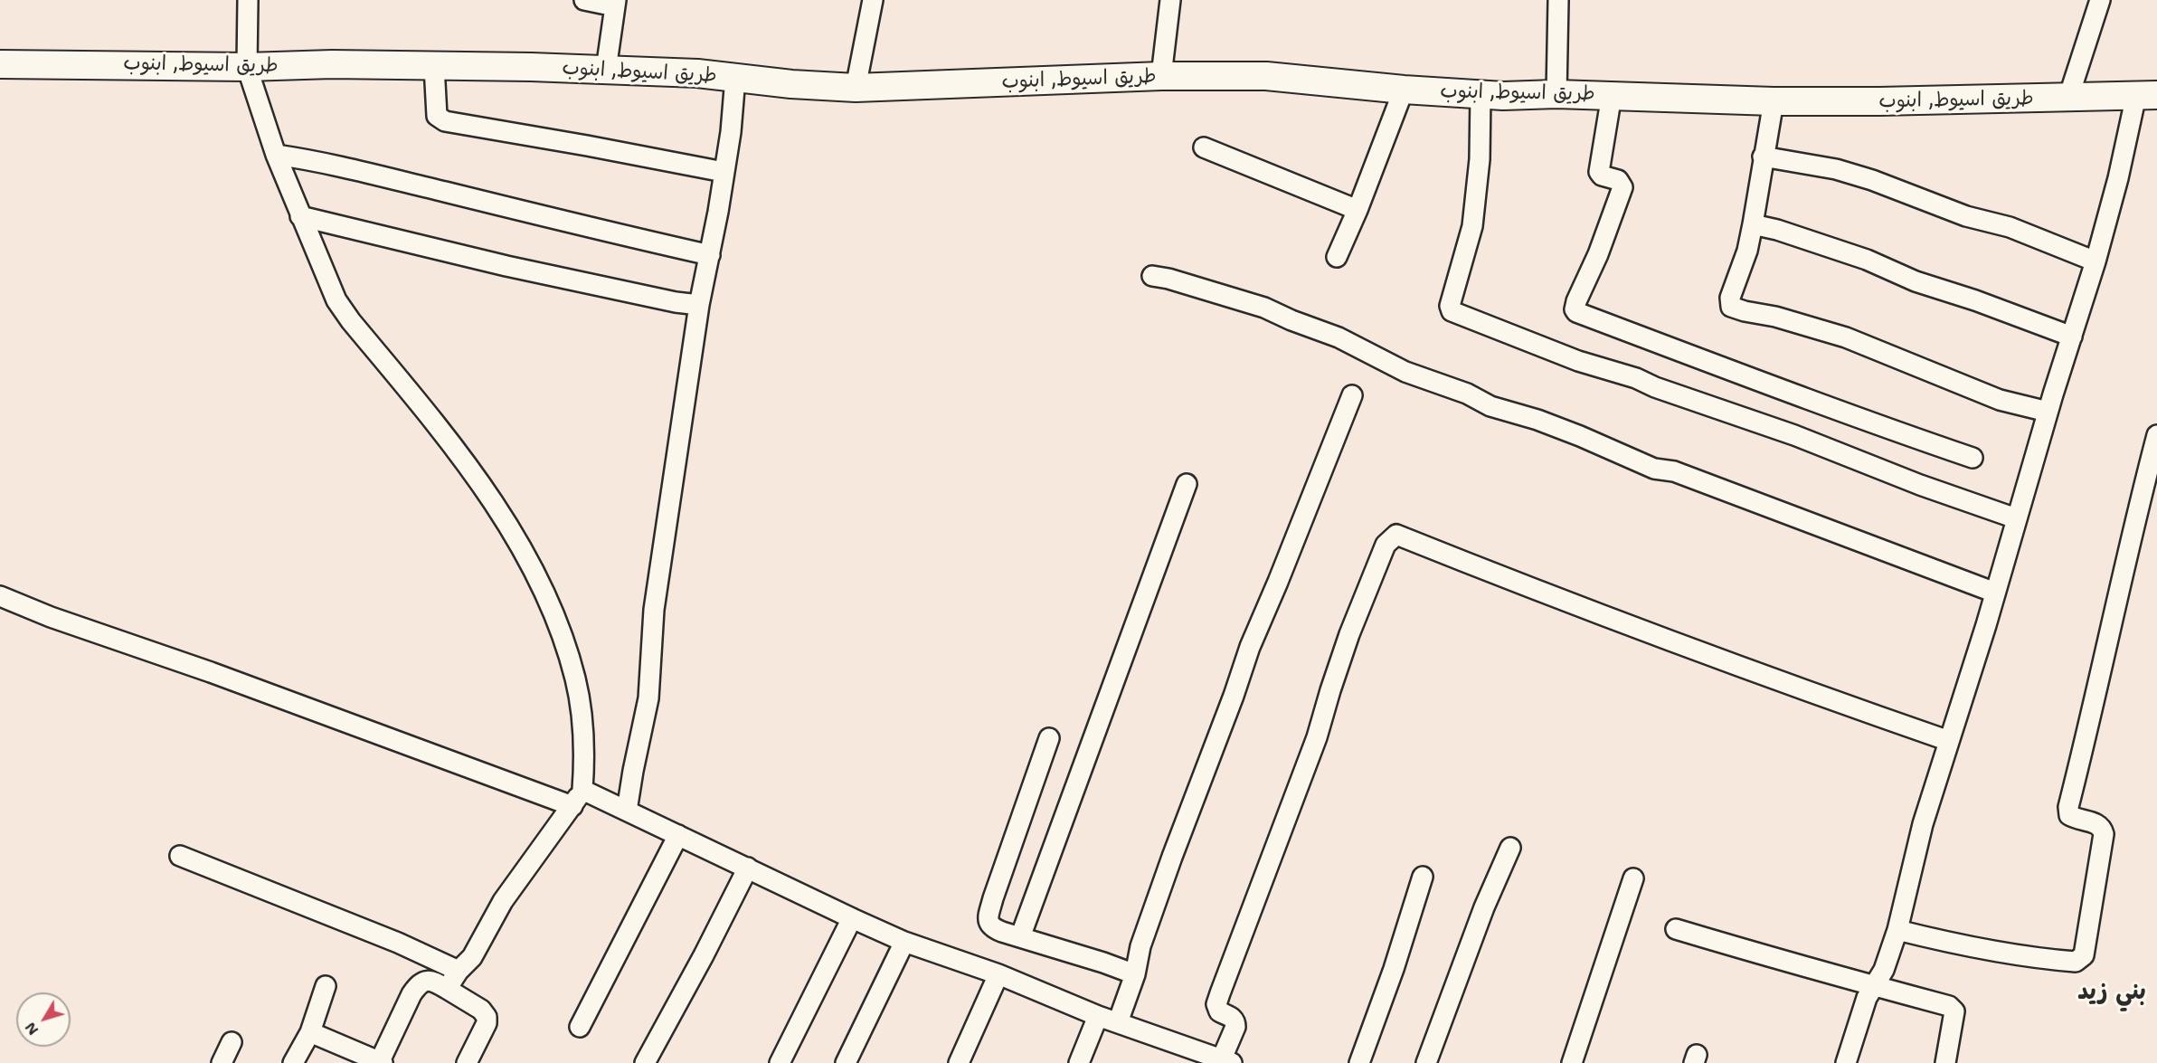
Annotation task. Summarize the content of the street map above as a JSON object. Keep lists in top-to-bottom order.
{
  "streets": {
    "street": ["طريق اسيوط, ابنوب"]
  },
  "districts": ["بني زيد"],
  "north": "bottom left"
}
